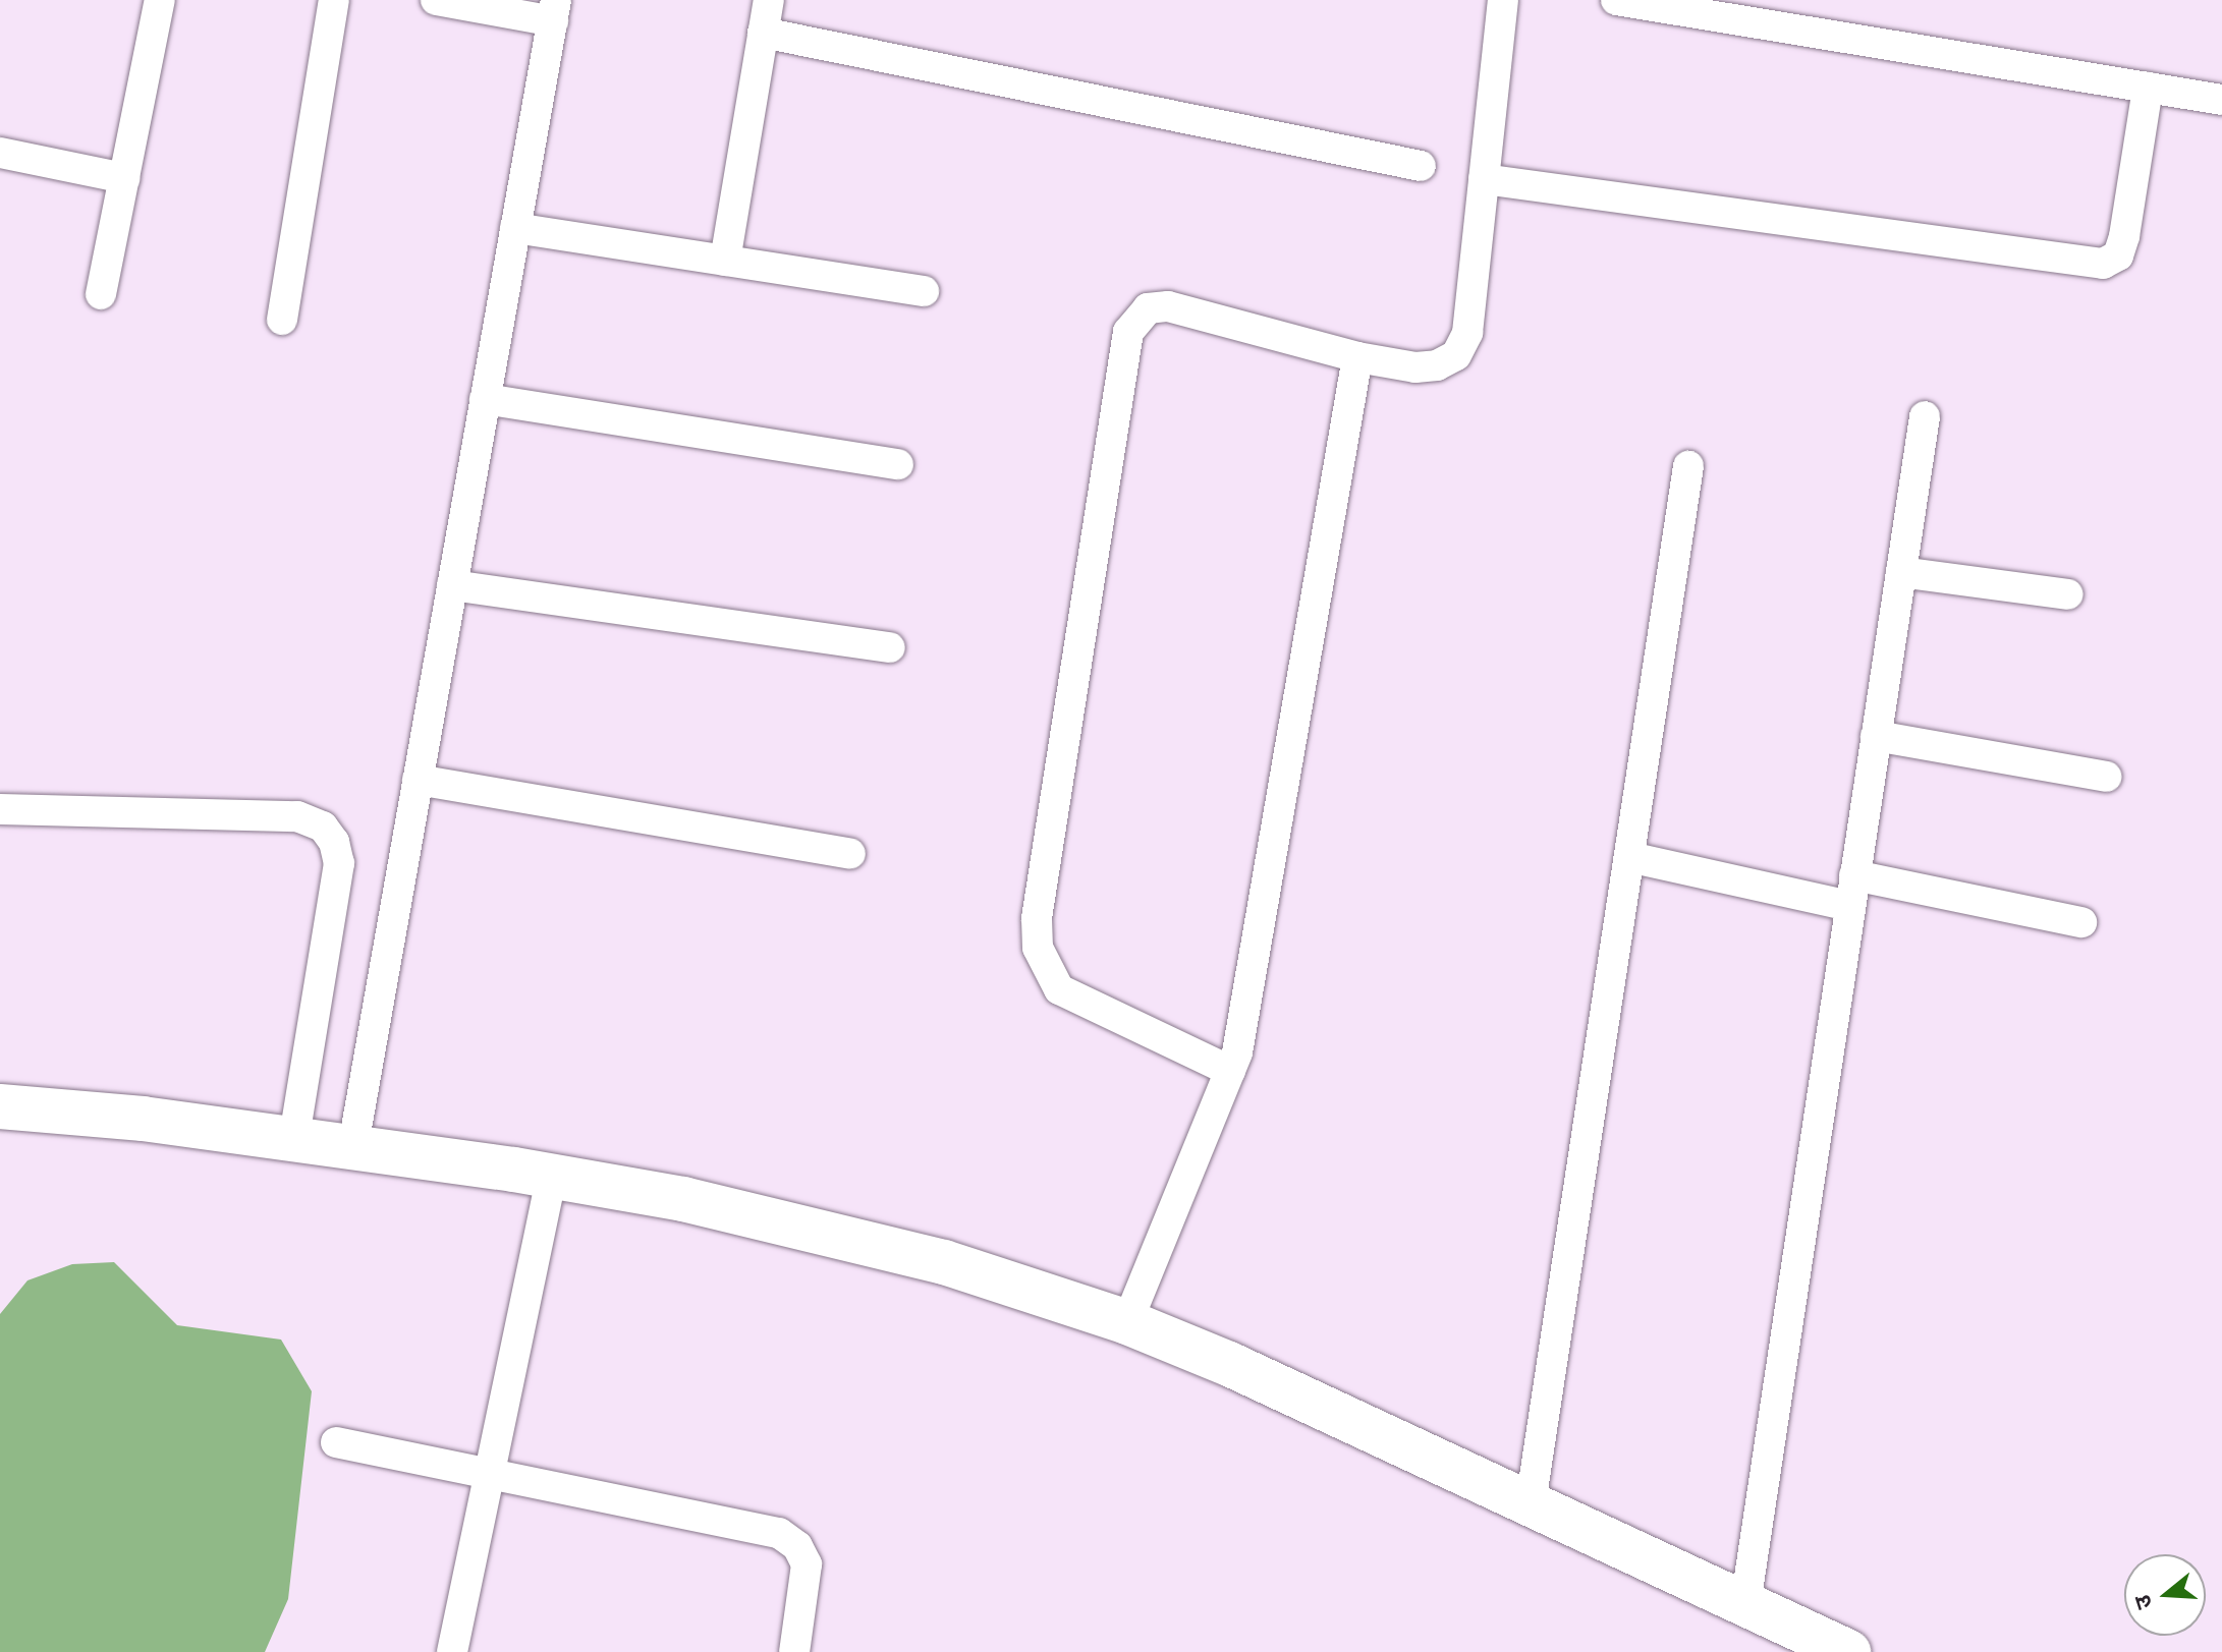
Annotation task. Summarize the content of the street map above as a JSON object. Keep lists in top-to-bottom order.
{
  "north": "left"
}
